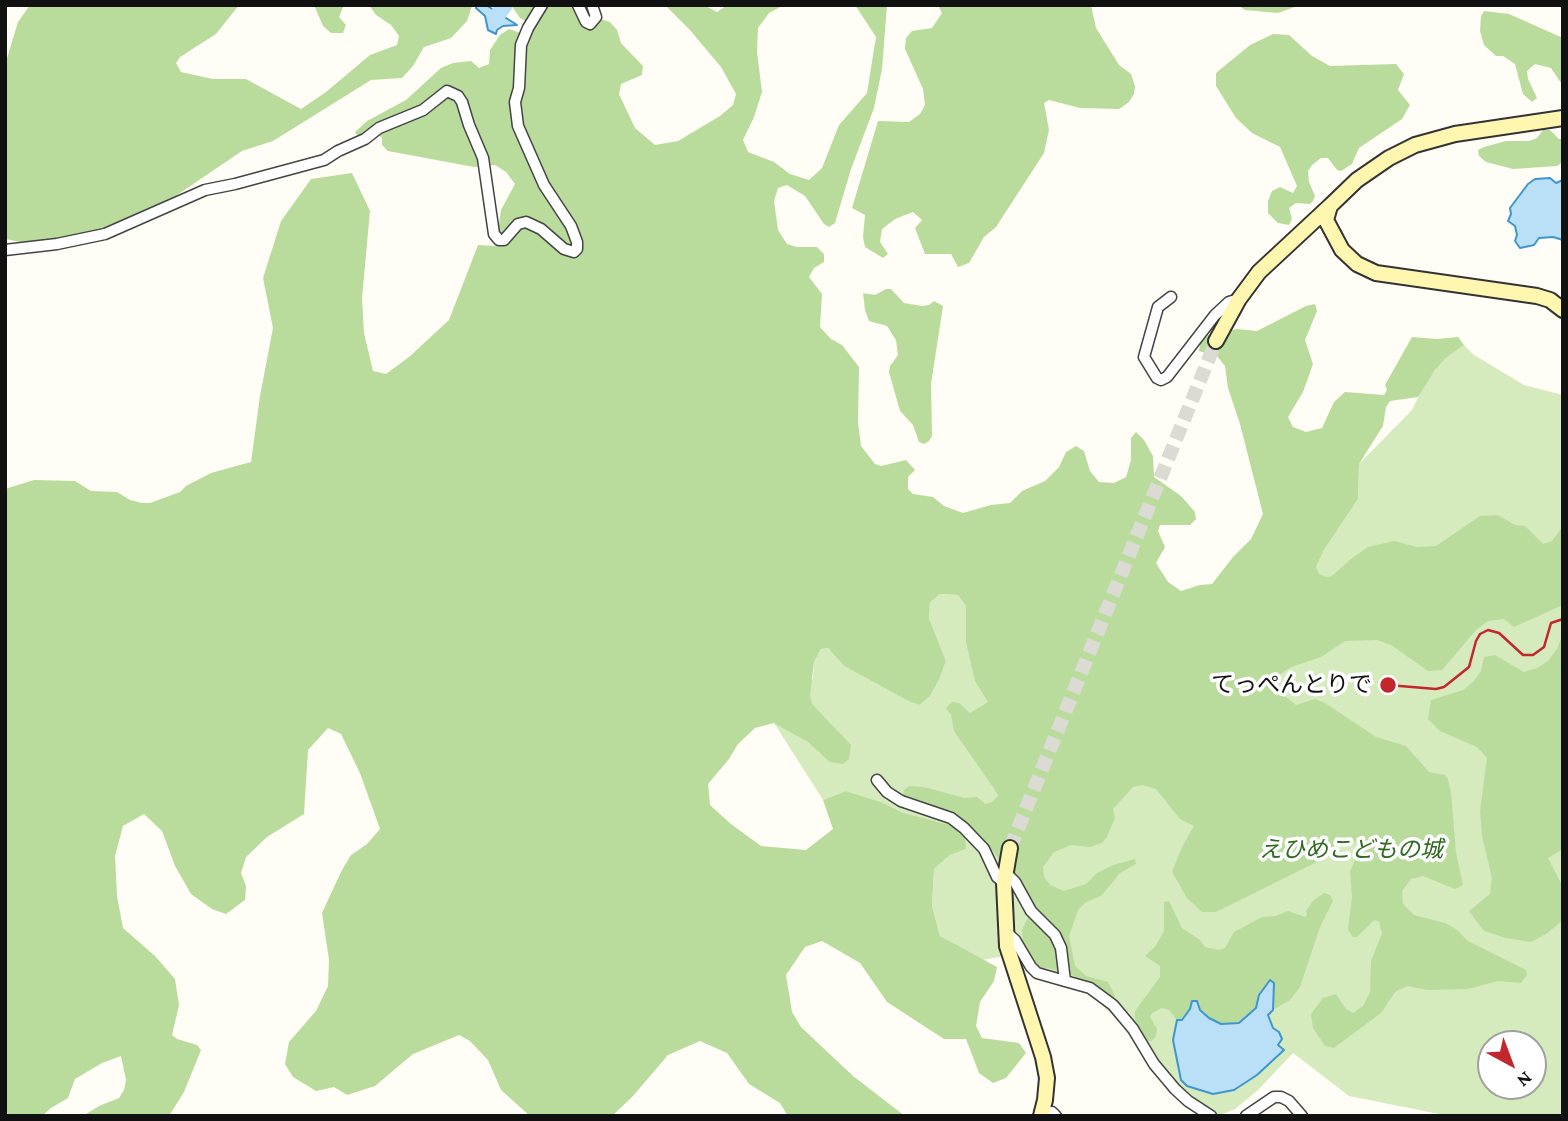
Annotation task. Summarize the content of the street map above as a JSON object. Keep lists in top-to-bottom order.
{
  "parks": ["えひめこどもの城"],
  "places": ["てっぺんとりで"],
  "north": "bottom right"
}
